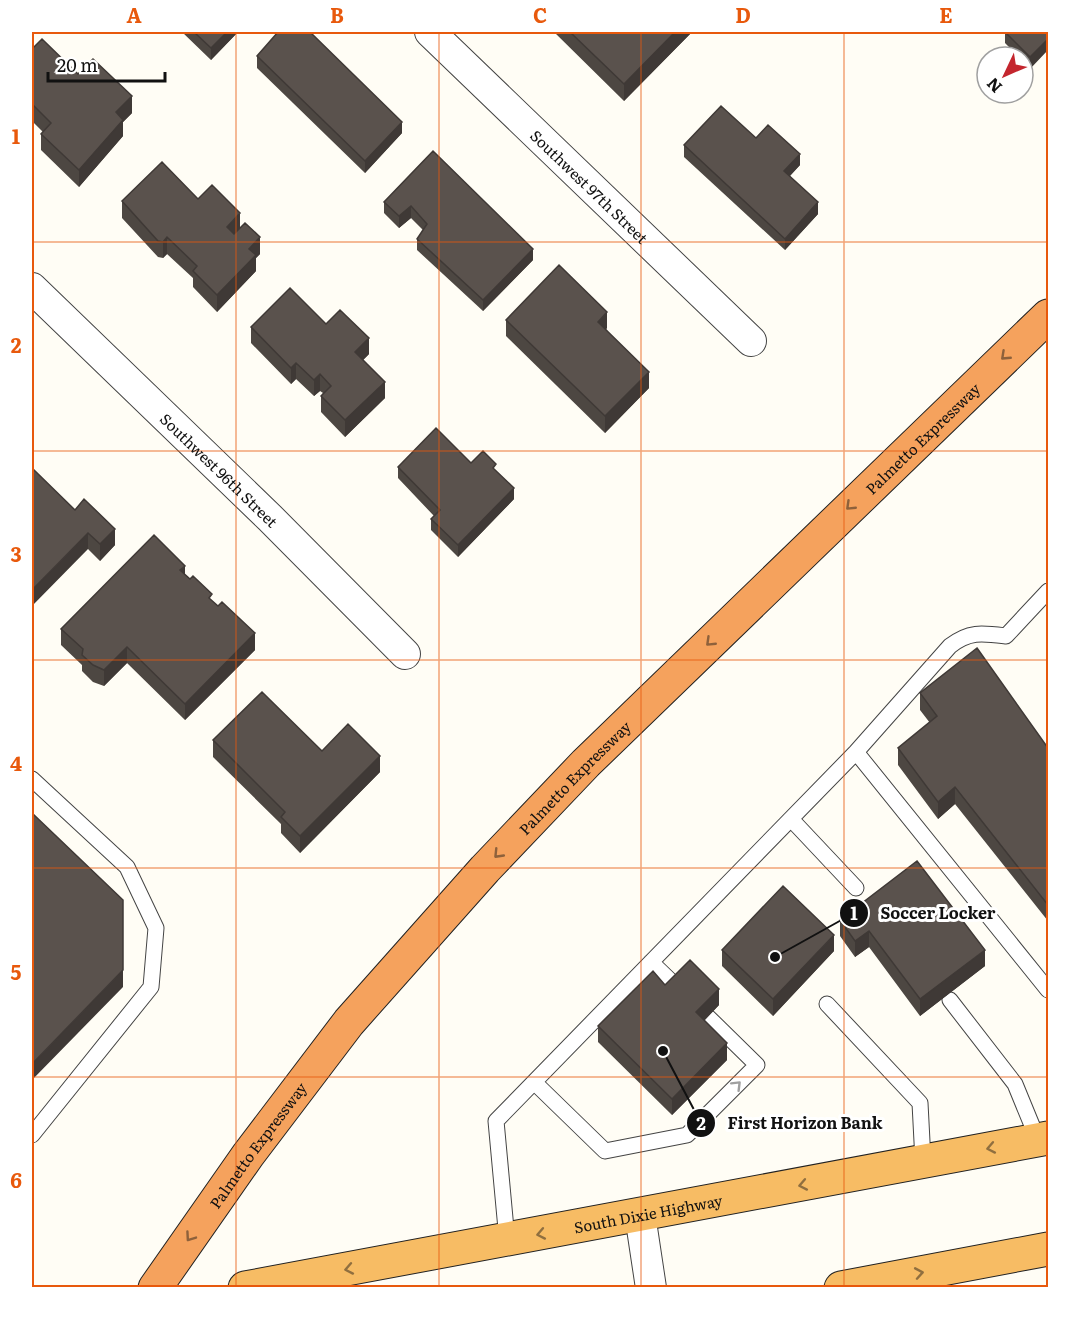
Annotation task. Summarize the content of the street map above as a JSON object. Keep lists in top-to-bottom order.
{
  "streets": {
    "highway": ["Palmetto Expressway", "South Dixie Highway"],
    "street": ["Southwest 97th Street", "Southwest 96th Street"]
  },
  "one_way": ["Palmetto Expressway", "South Dixie Highway"],
  "places": ["Soccer Locker", "First Horizon Bank"],
  "scale_bar": "20 m",
  "north": "bottom left",
  "grid": {
    "columns": [
      "A",
      "B",
      "C",
      "D",
      "E"
    ],
    "rows": [
      "1",
      "2",
      "3",
      "4",
      "5",
      "6"
    ]
  }
}
